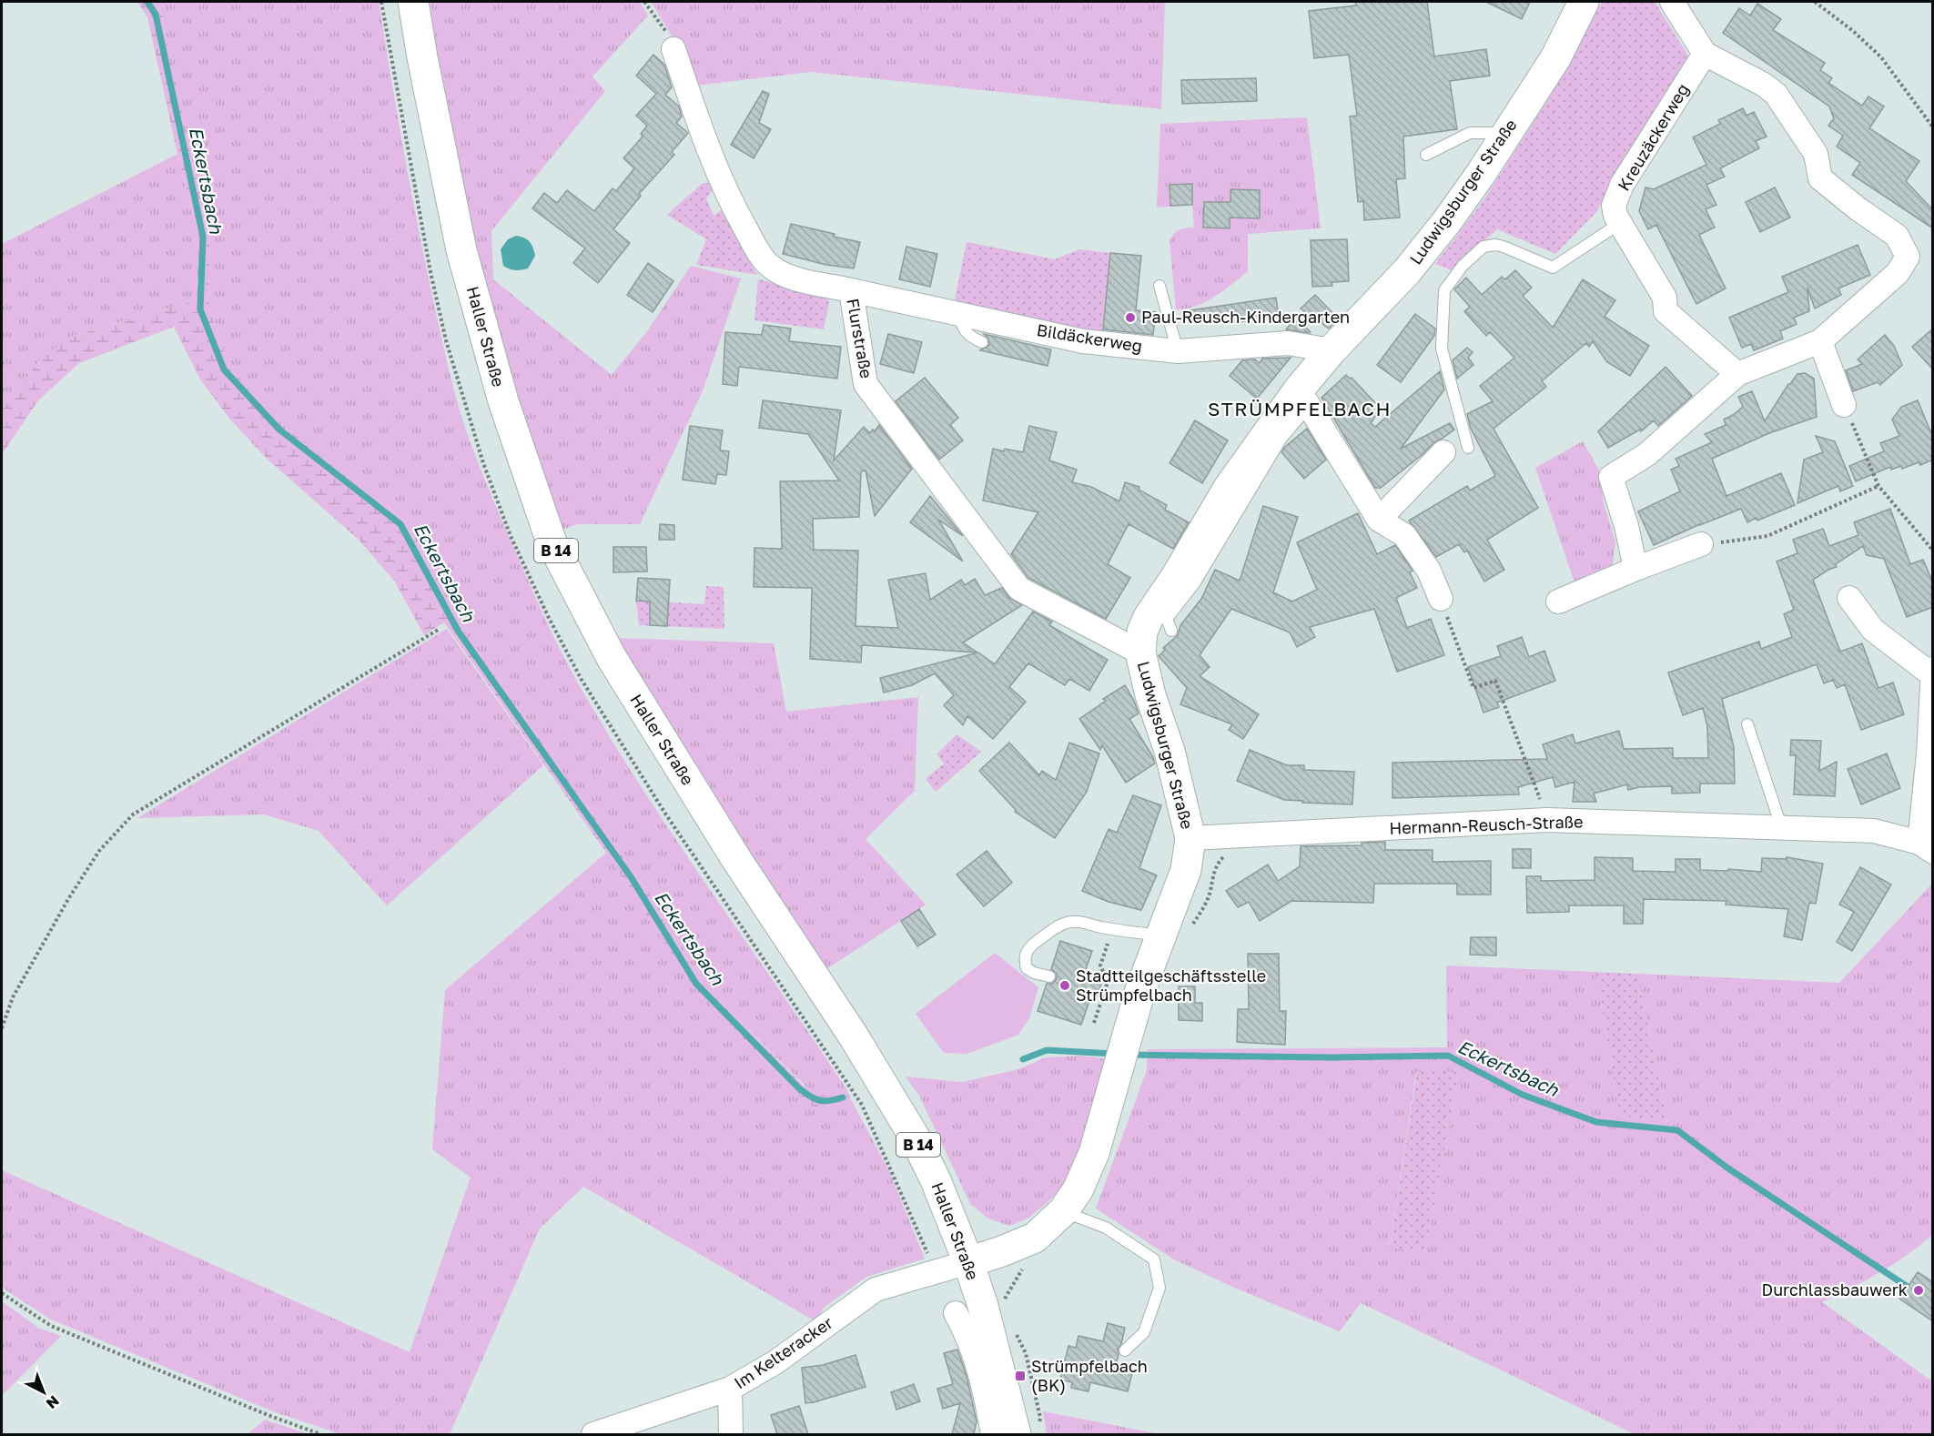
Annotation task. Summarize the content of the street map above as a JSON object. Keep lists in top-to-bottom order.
{
  "streets": {
    "main road": ["Ludwigsburger Straße", "Haller Straße", "B 14"],
    "street": [
      "Kreuzäckerweg",
      "Flurstraße",
      "Bildäckerweg",
      "Hermann-Reusch-Straße",
      "Im Kelteracker"
    ]
  },
  "crossings": [
    ["Ludwigsburger Straße", "Haller Straße"],
    ["Ludwigsburger Straße", "Flurstraße"],
    ["Ludwigsburger Straße", "Bildäckerweg"],
    ["Ludwigsburger Straße", "Hermann-Reusch-Straße"],
    ["Ludwigsburger Straße", "Im Kelteracker"],
    ["Haller Straße", "Im Kelteracker"],
    ["Flurstraße", "Bildäckerweg"]
  ],
  "districts": ["STRÜMPFELBACH"],
  "water": ["Eckertsbach"],
  "places": {
    "other": ["Paul-Reusch-Kindergarten", "Stadtteilgeschäftsstelle Strümpfelbach", "Durchlassbauwerk"],
    "transit": ["Strümpfelbach (BK)"]
  },
  "north": "bottom right"
}
